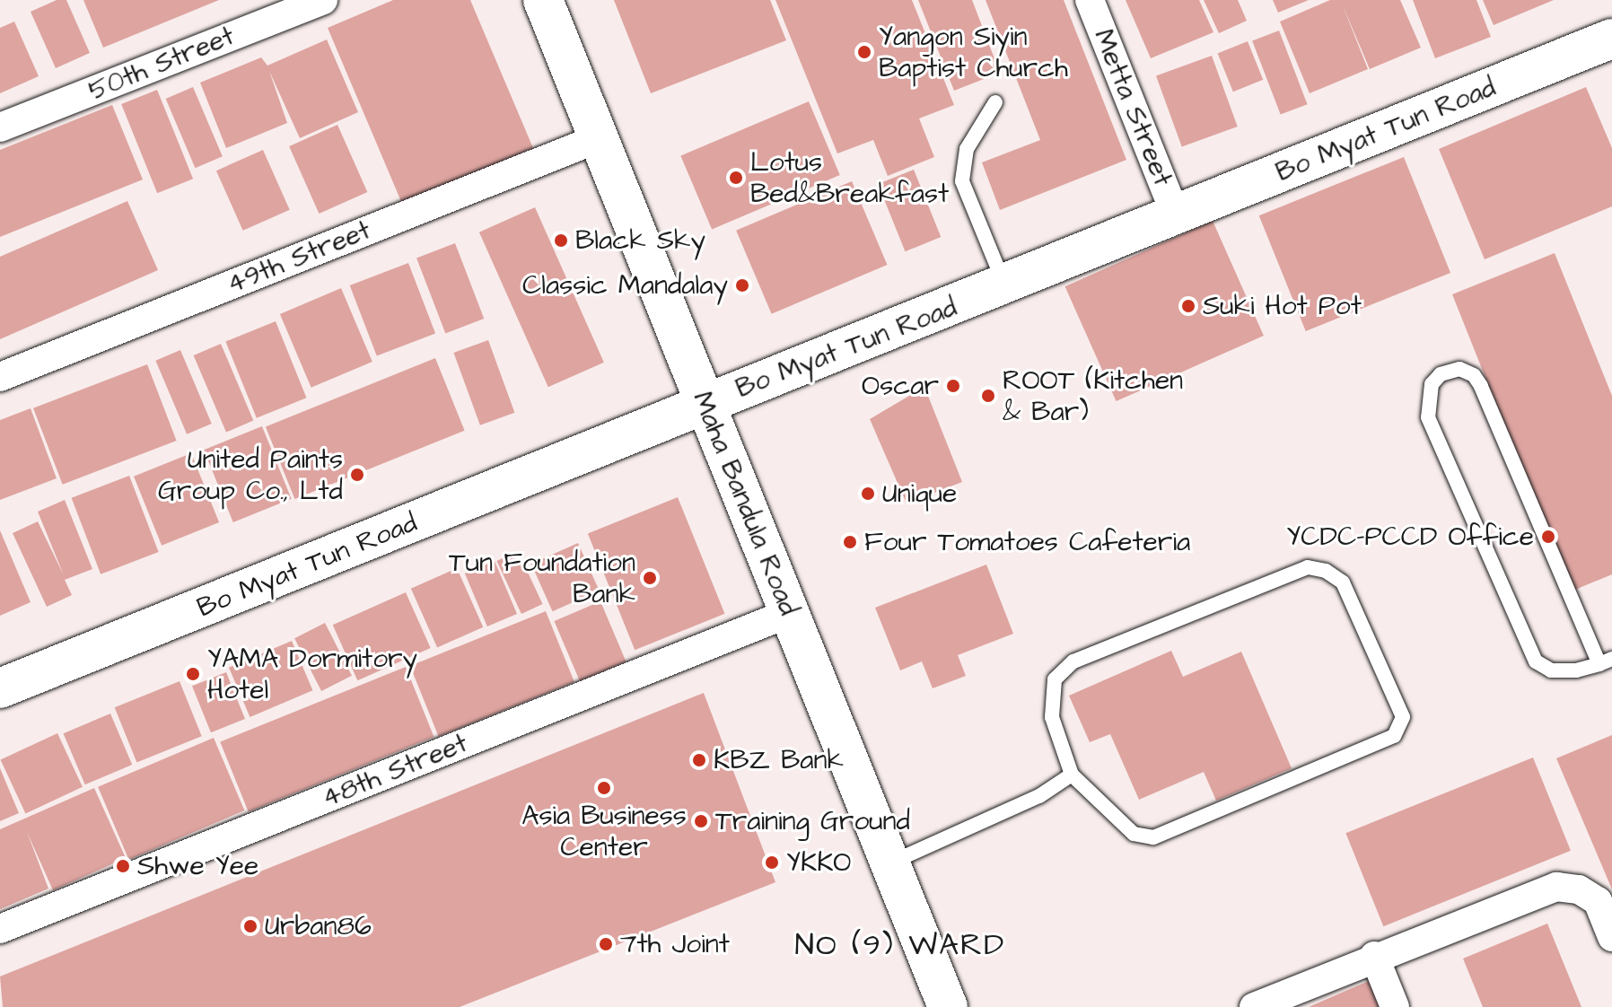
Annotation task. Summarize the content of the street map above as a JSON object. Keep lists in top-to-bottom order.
{
  "streets": {
    "main road": ["Bo Myat Tun Road", "Maha Bandula Road"],
    "street": [
      "50th Street",
      "Metta Street",
      "49th Street",
      "48th Street"
    ]
  },
  "crossings": [
    ["Metta Street", "Bo Myat Tun Road"],
    ["Bo Myat Tun Road", "Maha Bandula Road"],
    ["49th Street", "Maha Bandula Road"],
    ["Maha Bandula Road", "48th Street"]
  ],
  "districts": ["NO (9) WARD"],
  "places": [
    "Yangon Siyin Baptist Church",
    "Lotus Bed&Breakfast",
    "Black Sky",
    "Classic Mandalay",
    "Suki Hot Pot",
    "Oscar",
    "ROOT (Kitchen & Bar)",
    "United Paints Group Co., Ltd",
    "Unique",
    "YCDC-PCCD Office",
    "Four Tomatoes Cafeteria",
    "Tun Foundation Bank",
    "YAMA Dormitory Hotel",
    "KBZ Bank",
    "Asia Business Center",
    "Training Ground",
    "YKKO",
    "Shwe Yee",
    "Urban86",
    "7th Joint"
  ]
}
